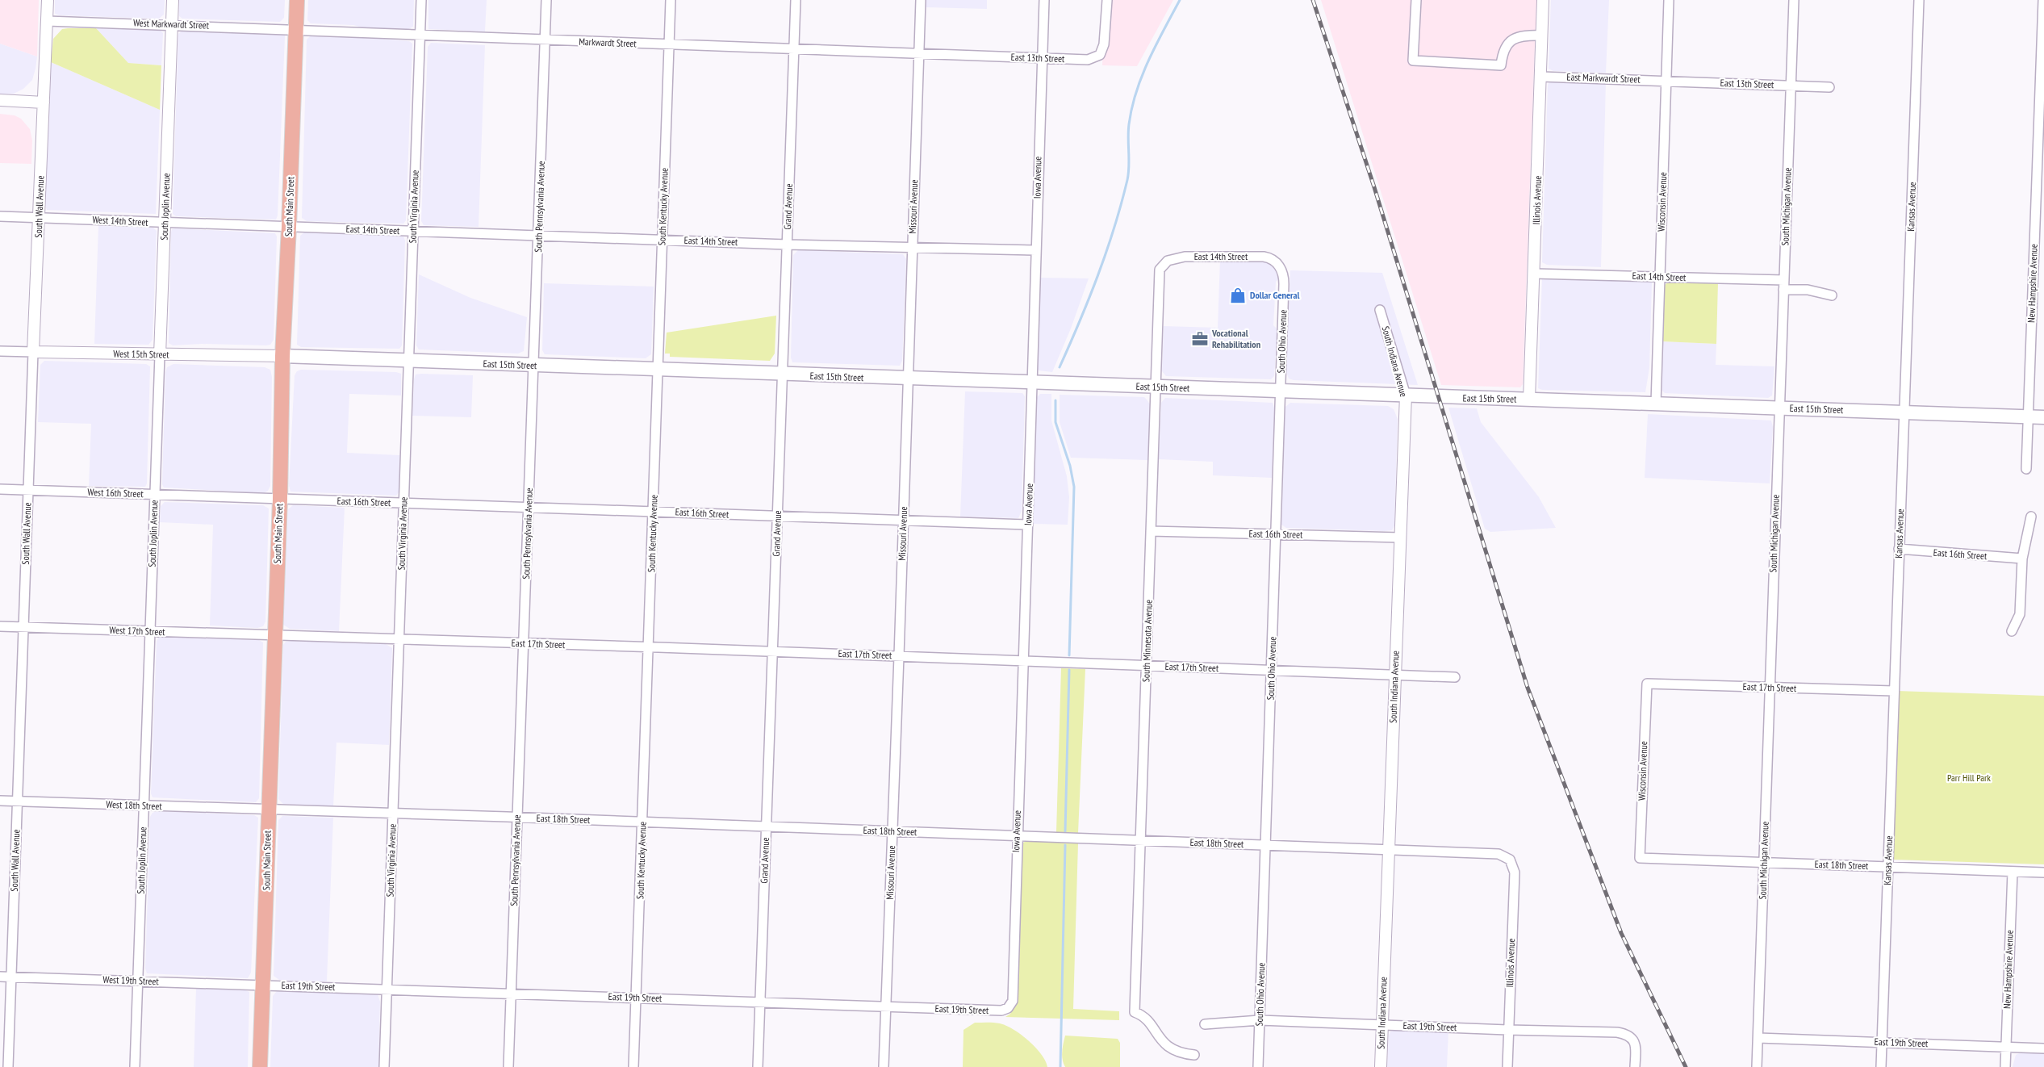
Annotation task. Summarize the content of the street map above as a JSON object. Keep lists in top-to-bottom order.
{
  "streets": {
    "main road": ["South Main Street", "East 15th Street"],
    "street": [
      "West Markwardt Street",
      "Markwardt Street",
      "East 13th Street",
      "East Markwardt Street",
      "Iowa Avenue",
      "Illinois Avenue",
      "Wisconsin Avenue",
      "South Wall Avenue",
      "South Joplin Avenue",
      "South Virginia Avenue",
      "South Pennsylvania Avenue",
      "South Kentucky Avenue",
      "Grand Avenue",
      "Missouri Avenue",
      "South Michigan Avenue",
      "Kansas Avenue",
      "West 14th Street",
      "East 14th Street",
      "New Hampshire Avenue",
      "South Ohio Avenue",
      "West 15th Street",
      "South Indiana Avenue",
      "West 16th Street",
      "East 16th Street",
      "West 17th Street",
      "South Minnesota Avenue",
      "East 17th Street",
      "West 18th Street",
      "East 18th Street",
      "West 19th Street",
      "East 19th Street"
    ]
  },
  "crossings": [
    ["West Markwardt Street", "Markwardt Street"],
    ["West Markwardt Street", "South Wall Avenue"],
    ["West Markwardt Street", "South Joplin Avenue"],
    ["West Markwardt Street", "South Main Street"],
    ["Markwardt Street", "East 13th Street"],
    ["Markwardt Street", "South Main Street"],
    ["Markwardt Street", "South Virginia Avenue"],
    ["Markwardt Street", "South Pennsylvania Avenue"],
    ["Markwardt Street", "South Kentucky Avenue"],
    ["Markwardt Street", "Grand Avenue"],
    ["Markwardt Street", "Missouri Avenue"],
    ["East 13th Street", "East Markwardt Street"],
    ["East 13th Street", "Iowa Avenue"],
    ["East 13th Street", "Wisconsin Avenue"],
    ["East 13th Street", "Missouri Avenue"],
    ["East 13th Street", "South Michigan Avenue"],
    ["East Markwardt Street", "Illinois Avenue"],
    ["East Markwardt Street", "Wisconsin Avenue"],
    ["Iowa Avenue", "East 14th Street"],
    ["Iowa Avenue", "East 15th Street"],
    ["Iowa Avenue", "East 16th Street"],
    ["Iowa Avenue", "East 17th Street"],
    ["Iowa Avenue", "East 18th Street"],
    ["Iowa Avenue", "East 19th Street"],
    ["Illinois Avenue", "East 14th Street"],
    ["Illinois Avenue", "East 15th Street"],
    ["Illinois Avenue", "East 18th Street"],
    ["Illinois Avenue", "East 19th Street"],
    ["Wisconsin Avenue", "East 14th Street"],
    ["Wisconsin Avenue", "East 15th Street"],
    ["Wisconsin Avenue", "East 17th Street"],
    ["Wisconsin Avenue", "East 18th Street"],
    ["South Wall Avenue", "West 14th Street"],
    ["South Wall Avenue", "West 15th Street"],
    ["South Wall Avenue", "West 16th Street"],
    ["South Wall Avenue", "West 17th Street"],
    ["South Wall Avenue", "West 18th Street"],
    ["South Wall Avenue", "West 19th Street"],
    ["South Joplin Avenue", "West 14th Street"],
    ["South Joplin Avenue", "West 15th Street"],
    ["South Joplin Avenue", "West 16th Street"],
    ["South Joplin Avenue", "West 17th Street"],
    ["South Joplin Avenue", "West 18th Street"],
    ["South Joplin Avenue", "West 19th Street"],
    ["South Main Street", "West 14th Street"],
    ["South Main Street", "East 14th Street"],
    ["South Main Street", "West 15th Street"],
    ["South Main Street", "East 15th Street"],
    ["South Main Street", "West 16th Street"],
    ["South Main Street", "East 16th Street"],
    ["South Main Street", "West 17th Street"],
    ["South Main Street", "East 17th Street"],
    ["South Main Street", "West 18th Street"],
    ["South Main Street", "East 18th Street"],
    ["South Main Street", "West 19th Street"],
    ["South Main Street", "East 19th Street"],
    ["South Virginia Avenue", "East 14th Street"],
    ["South Virginia Avenue", "East 15th Street"],
    ["South Virginia Avenue", "East 16th Street"],
    ["South Virginia Avenue", "East 17th Street"],
    ["South Virginia Avenue", "East 18th Street"],
    ["South Virginia Avenue", "East 19th Street"],
    ["South Pennsylvania Avenue", "East 14th Street"],
    ["South Pennsylvania Avenue", "East 15th Street"],
    ["South Pennsylvania Avenue", "East 16th Street"],
    ["South Pennsylvania Avenue", "East 17th Street"],
    ["South Pennsylvania Avenue", "East 18th Street"],
    ["South Pennsylvania Avenue", "East 19th Street"],
    ["South Kentucky Avenue", "East 14th Street"],
    ["South Kentucky Avenue", "East 15th Street"],
    ["South Kentucky Avenue", "East 16th Street"],
    ["South Kentucky Avenue", "East 17th Street"],
    ["South Kentucky Avenue", "East 18th Street"],
    ["South Kentucky Avenue", "East 19th Street"],
    ["Grand Avenue", "East 14th Street"],
    ["Grand Avenue", "East 15th Street"],
    ["Grand Avenue", "East 16th Street"],
    ["Grand Avenue", "East 17th Street"],
    ["Grand Avenue", "East 18th Street"],
    ["Grand Avenue", "East 19th Street"],
    ["Missouri Avenue", "East 14th Street"],
    ["Missouri Avenue", "East 15th Street"],
    ["Missouri Avenue", "East 16th Street"],
    ["Missouri Avenue", "East 17th Street"],
    ["Missouri Avenue", "East 18th Street"],
    ["Missouri Avenue", "East 19th Street"],
    ["South Michigan Avenue", "East 14th Street"],
    ["South Michigan Avenue", "East 15th Street"],
    ["South Michigan Avenue", "East 17th Street"],
    ["South Michigan Avenue", "East 18th Street"],
    ["South Michigan Avenue", "East 19th Street"],
    ["Kansas Avenue", "East 15th Street"],
    ["Kansas Avenue", "East 16th Street"],
    ["Kansas Avenue", "East 17th Street"],
    ["Kansas Avenue", "East 18th Street"],
    ["Kansas Avenue", "East 19th Street"],
    ["West 14th Street", "East 14th Street"],
    ["East 14th Street", "South Ohio Avenue"],
    ["East 14th Street", "South Minnesota Avenue"],
    ["New Hampshire Avenue", "East 15th Street"],
    ["New Hampshire Avenue", "East 18th Street"],
    ["New Hampshire Avenue", "East 19th Street"],
    ["South Ohio Avenue", "East 15th Street"],
    ["South Ohio Avenue", "East 16th Street"],
    ["South Ohio Avenue", "East 17th Street"],
    ["South Ohio Avenue", "East 18th Street"],
    ["South Ohio Avenue", "East 19th Street"],
    ["West 15th Street", "East 15th Street"],
    ["South Indiana Avenue", "East 15th Street"],
    ["South Indiana Avenue", "East 16th Street"],
    ["South Indiana Avenue", "East 17th Street"],
    ["South Indiana Avenue", "East 18th Street"],
    ["South Indiana Avenue", "East 19th Street"],
    ["East 15th Street", "South Minnesota Avenue"],
    ["West 16th Street", "East 16th Street"],
    ["East 16th Street", "South Minnesota Avenue"],
    ["West 17th Street", "East 17th Street"],
    ["South Minnesota Avenue", "East 17th Street"],
    ["South Minnesota Avenue", "East 18th Street"],
    ["West 18th Street", "East 18th Street"],
    ["West 19th Street", "East 19th Street"]
  ],
  "parks": ["Parr Hill Park"],
  "places": {
    "shop": ["Dollar General"],
    "office": ["Vocational Rehabilitation"]
  }
}
